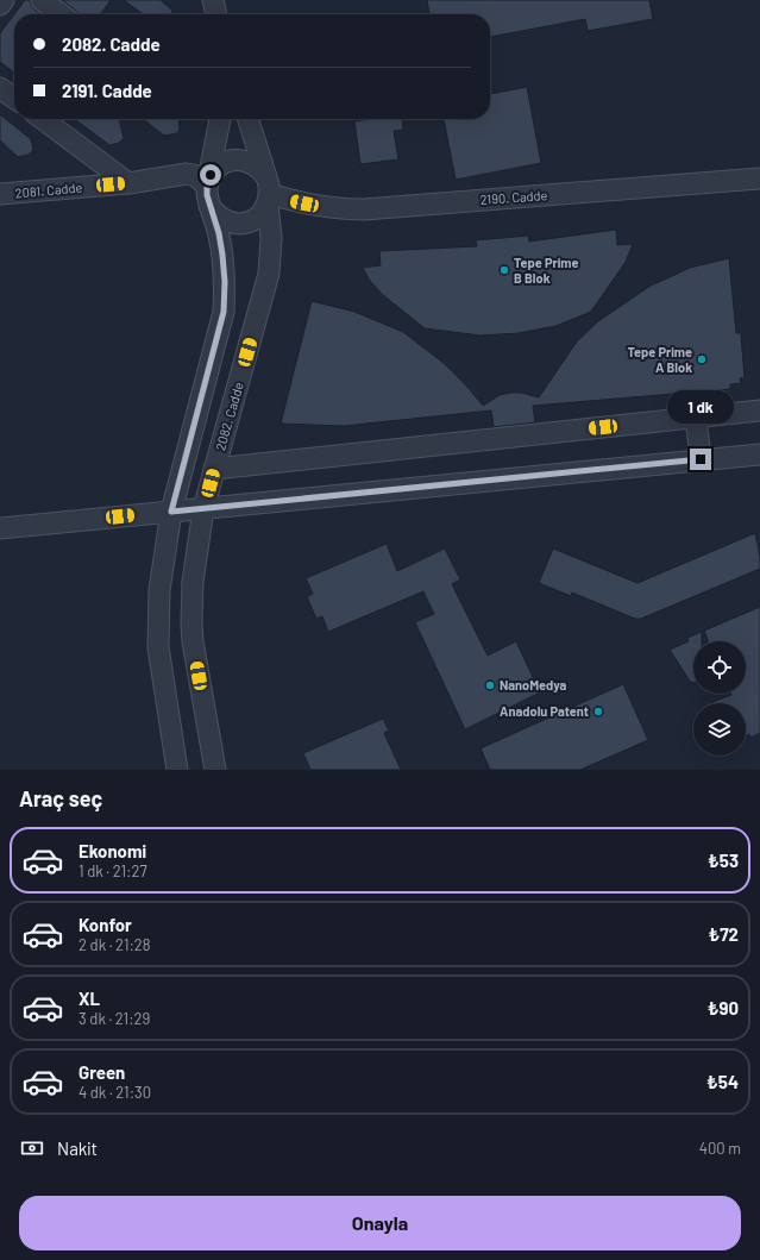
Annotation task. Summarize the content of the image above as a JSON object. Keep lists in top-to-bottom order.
{
  "streets": {
    "street": ["2081. Cadde", "2190. Cadde", "2082. Cadde"]
  },
  "crossings": [
    ["2081. Cadde", "2190. Cadde"],
    ["2081. Cadde", "2082. Cadde"],
    ["2190. Cadde", "2082. Cadde"]
  ],
  "places": [
    "Tepe Prime B Blok",
    "Tepe Prime A Blok",
    "NanoMedya",
    "Anadolu Patent"
  ],
  "page": {
    "banner": ["2082. Cadde", "2191. Cadde"],
    "bubble": "1 dk",
    "heading": "Araç seç",
    "list": [
      {
        "name": "Ekonomi",
        "note": "1 dk · 21:27",
        "value": "₺53"
      },
      {
        "name": "Konfor",
        "note": "2 dk · 21:28",
        "value": "₺72"
      },
      {
        "name": "XL",
        "note": "3 dk · 21:29",
        "value": "₺90"
      },
      {
        "name": "Green",
        "note": "4 dk · 21:30",
        "value": "₺54"
      }
    ],
    "pay": ["Nakit", "400 m"],
    "buttons": "Onayla"
  }
}
